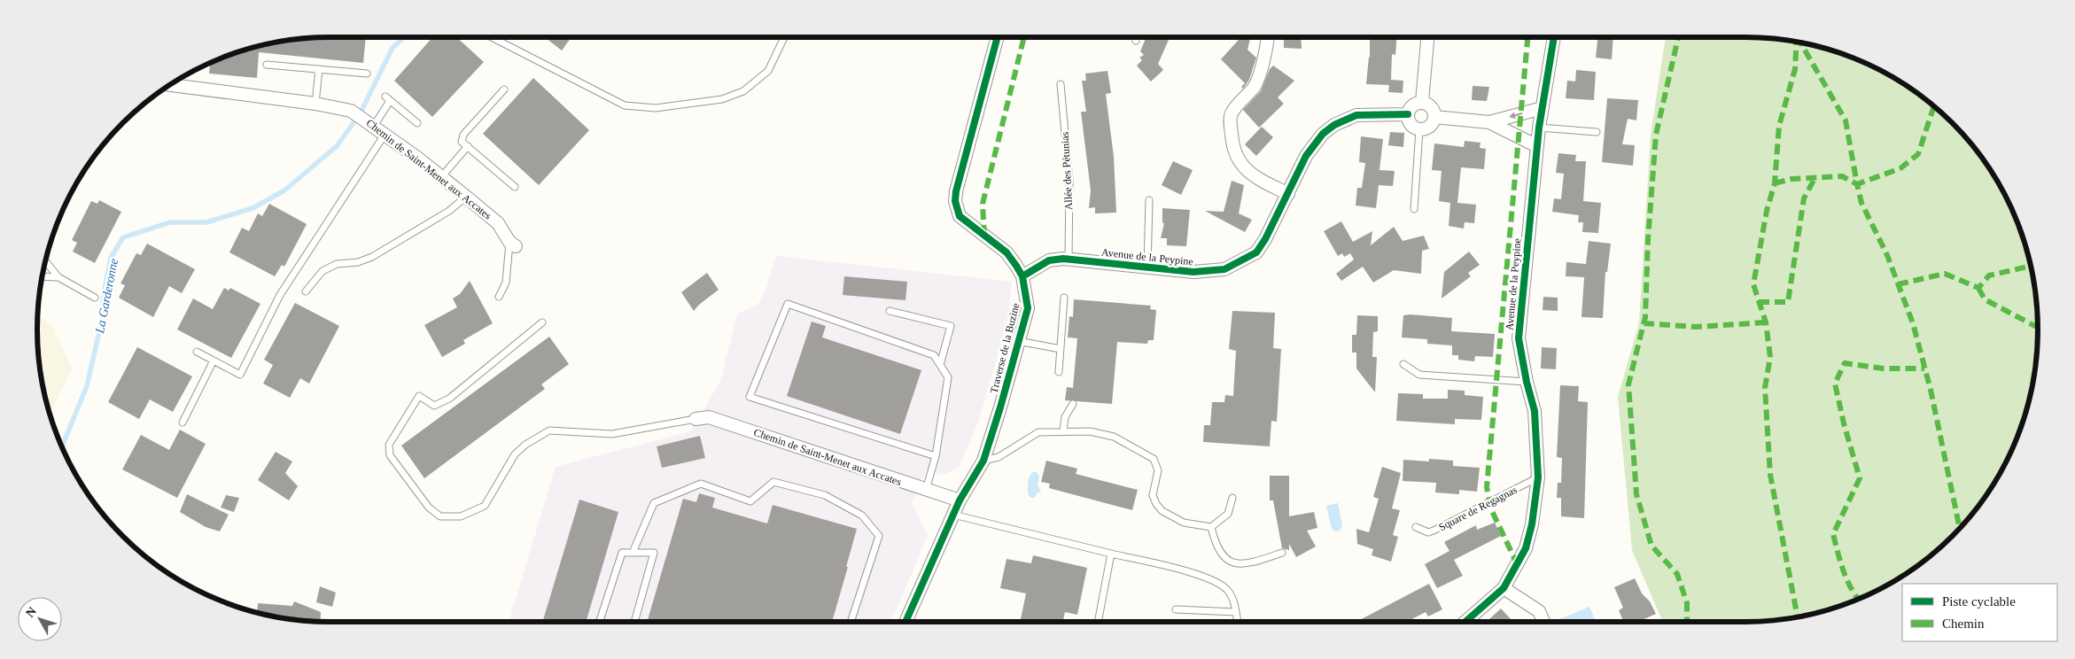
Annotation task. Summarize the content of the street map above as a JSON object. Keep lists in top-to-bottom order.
{
  "streets": {
    "street": ["Chemin de Saint-Menet aux Accates", "Avenue de la Peypine", "Traverse de la Buzine"],
    "lane": ["Allée des Pétunias", "Square de Regagnas"]
  },
  "crossings": [
    ["Chemin de Saint-Menet aux Accates", "Traverse de la Buzine"],
    ["Allée des Pétunias", "Avenue de la Peypine"],
    ["Avenue de la Peypine", "Traverse de la Buzine"],
    ["Avenue de la Peypine", "Square de Regagnas"]
  ],
  "water": ["La Garderonne"],
  "legend": ["Piste cyclable", "Chemin"],
  "north": "top left"
}
